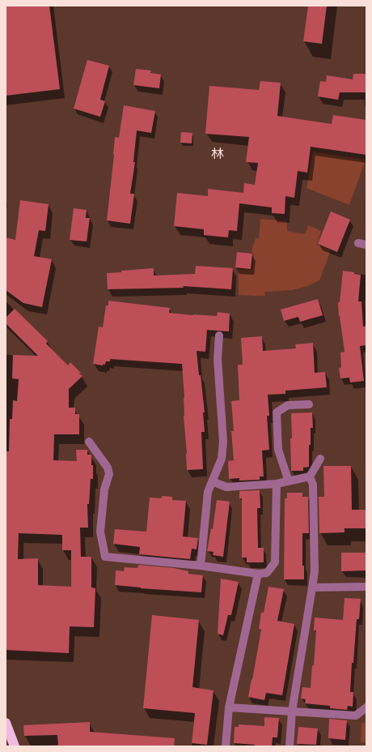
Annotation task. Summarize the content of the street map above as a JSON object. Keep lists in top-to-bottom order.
{
  "districts": ["林"]
}
